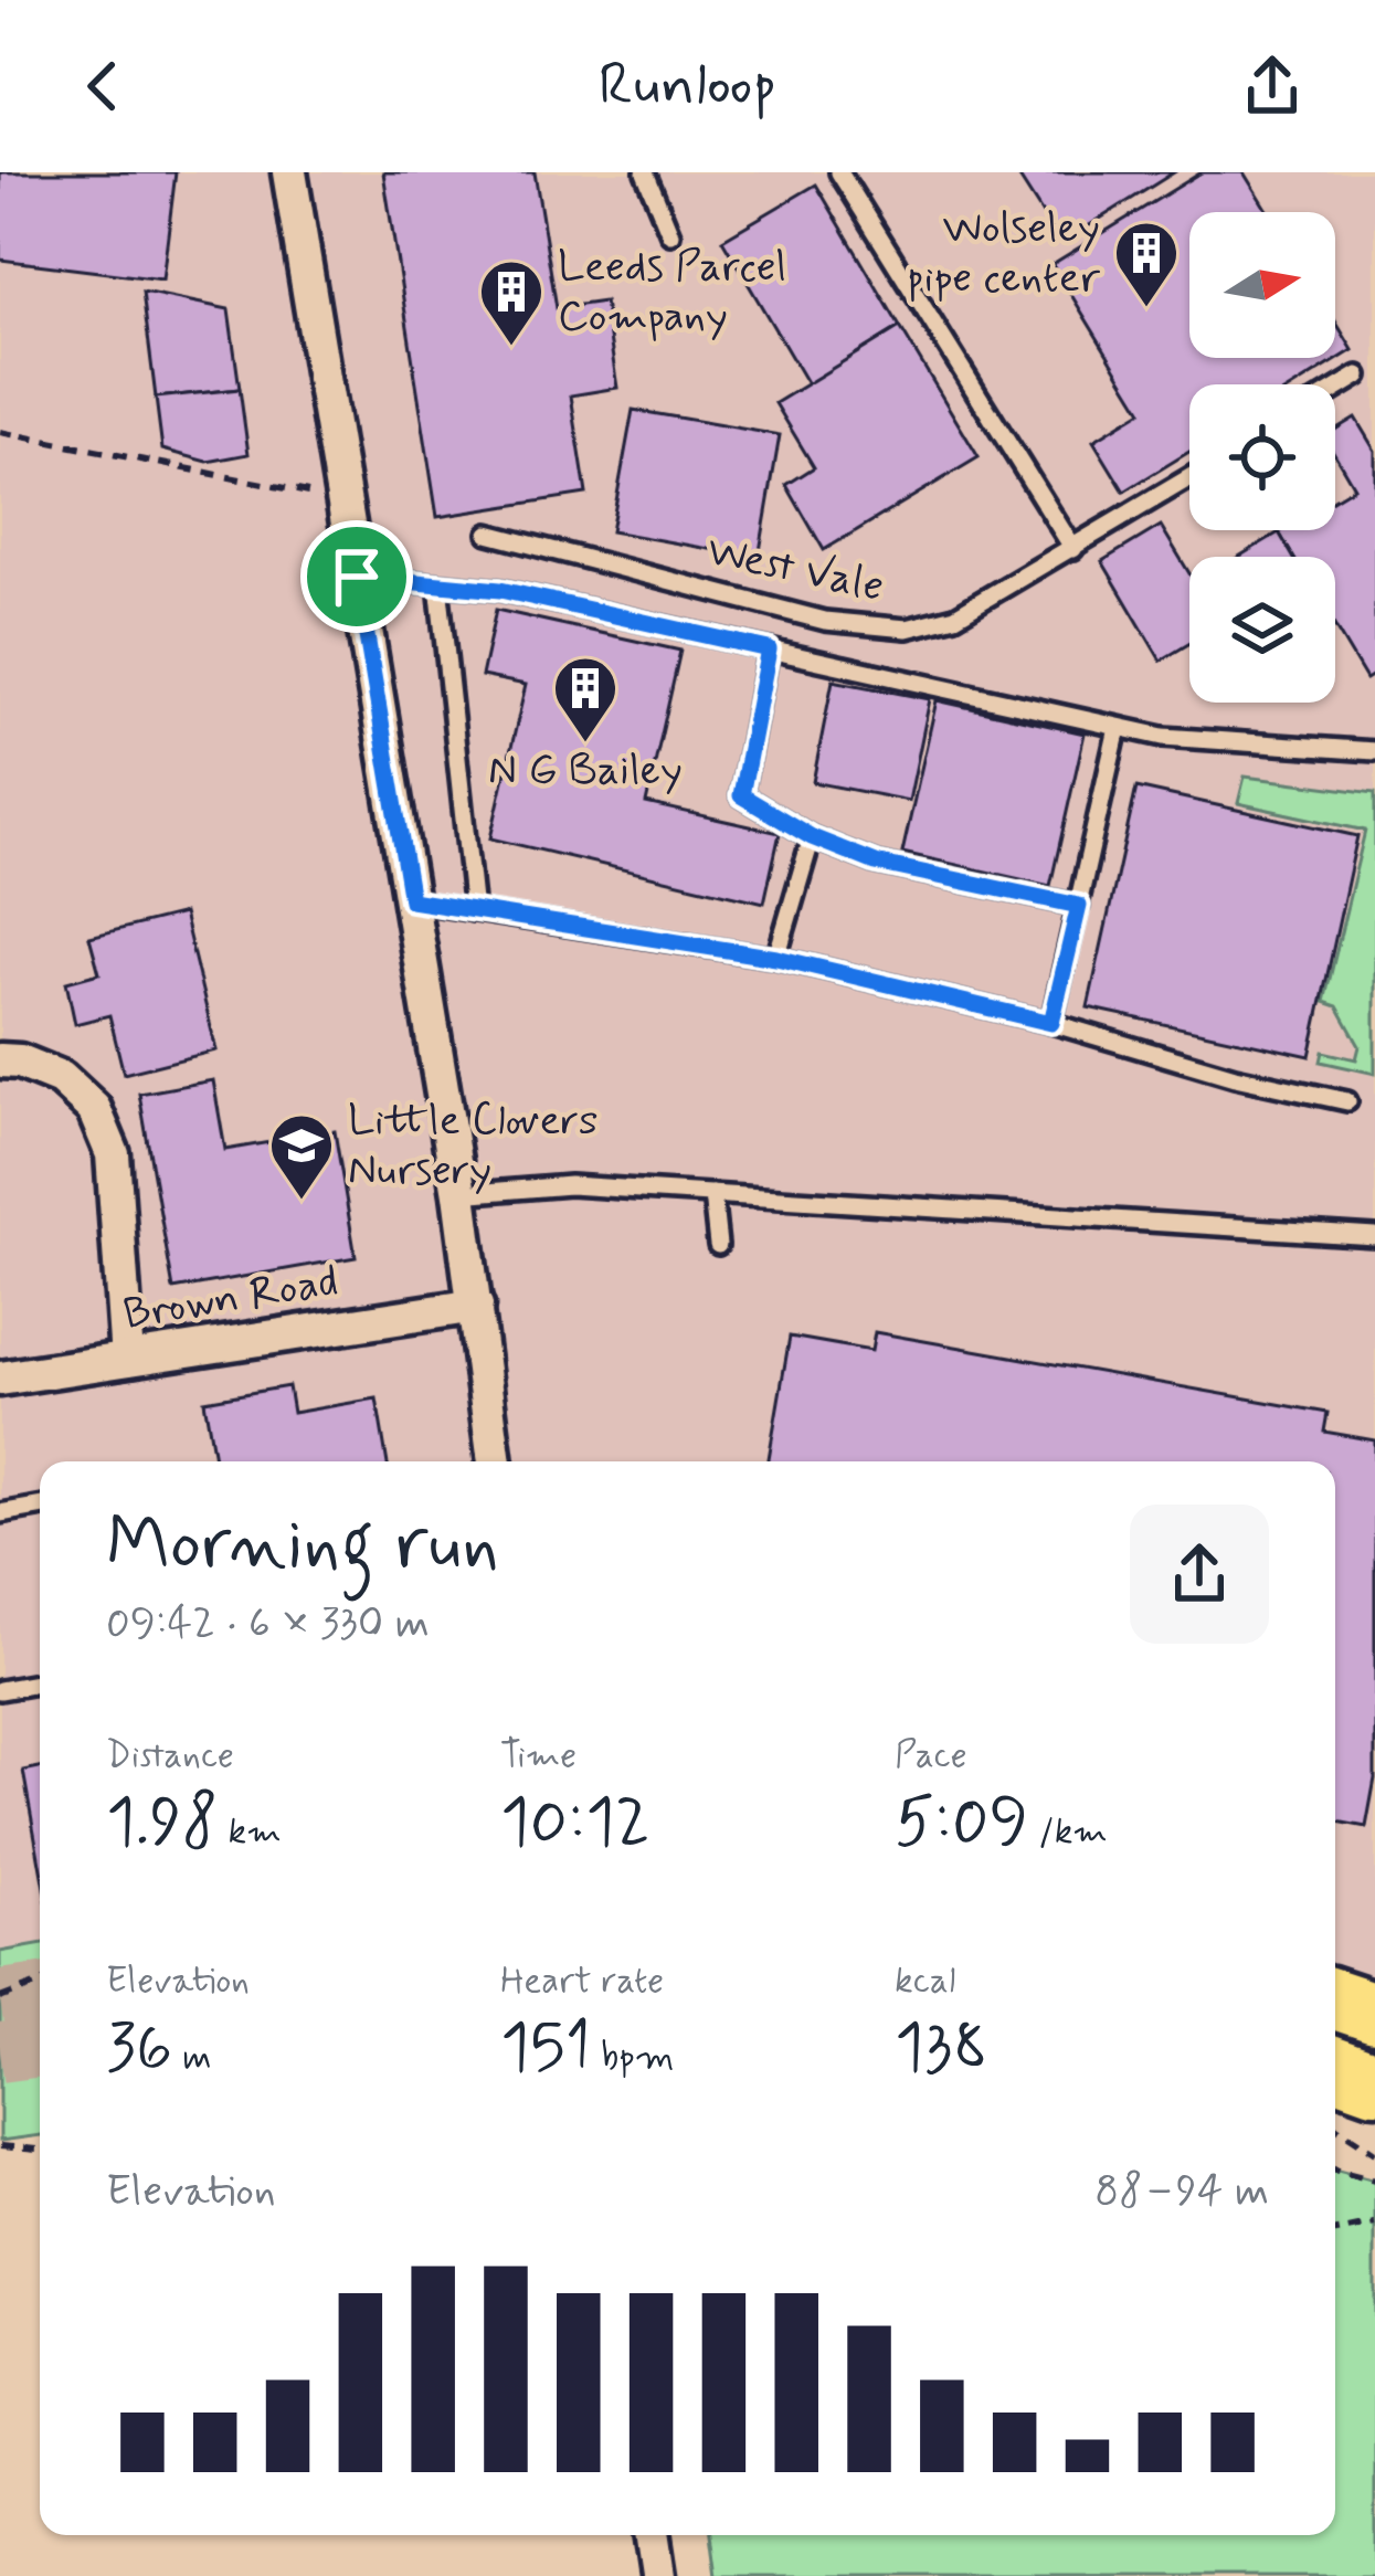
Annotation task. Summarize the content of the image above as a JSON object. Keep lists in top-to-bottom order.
{
  "streets": {
    "street": ["Brown Road"],
    "lane": ["West Vale"]
  },
  "places": {
    "building": ["Wolseley pipe center", "Leeds Parcel Company", "N G Bailey"],
    "school or university": ["Little Clovers Nursery"]
  },
  "north": "right",
  "page": {
    "header": "Runloop",
    "heading": ["Morning run", "09:42 · 6 × 330 m"],
    "stats": [
      ["Distance", "1.98 km"],
      ["Time", "10:12"],
      ["Pace", "5:09 /km"],
      ["Elevation", "36 m"],
      ["Heart rate", "151 bpm"],
      ["kcal", "138"]
    ],
    "chart": ["Elevation", "88–94 m"]
  }
}
